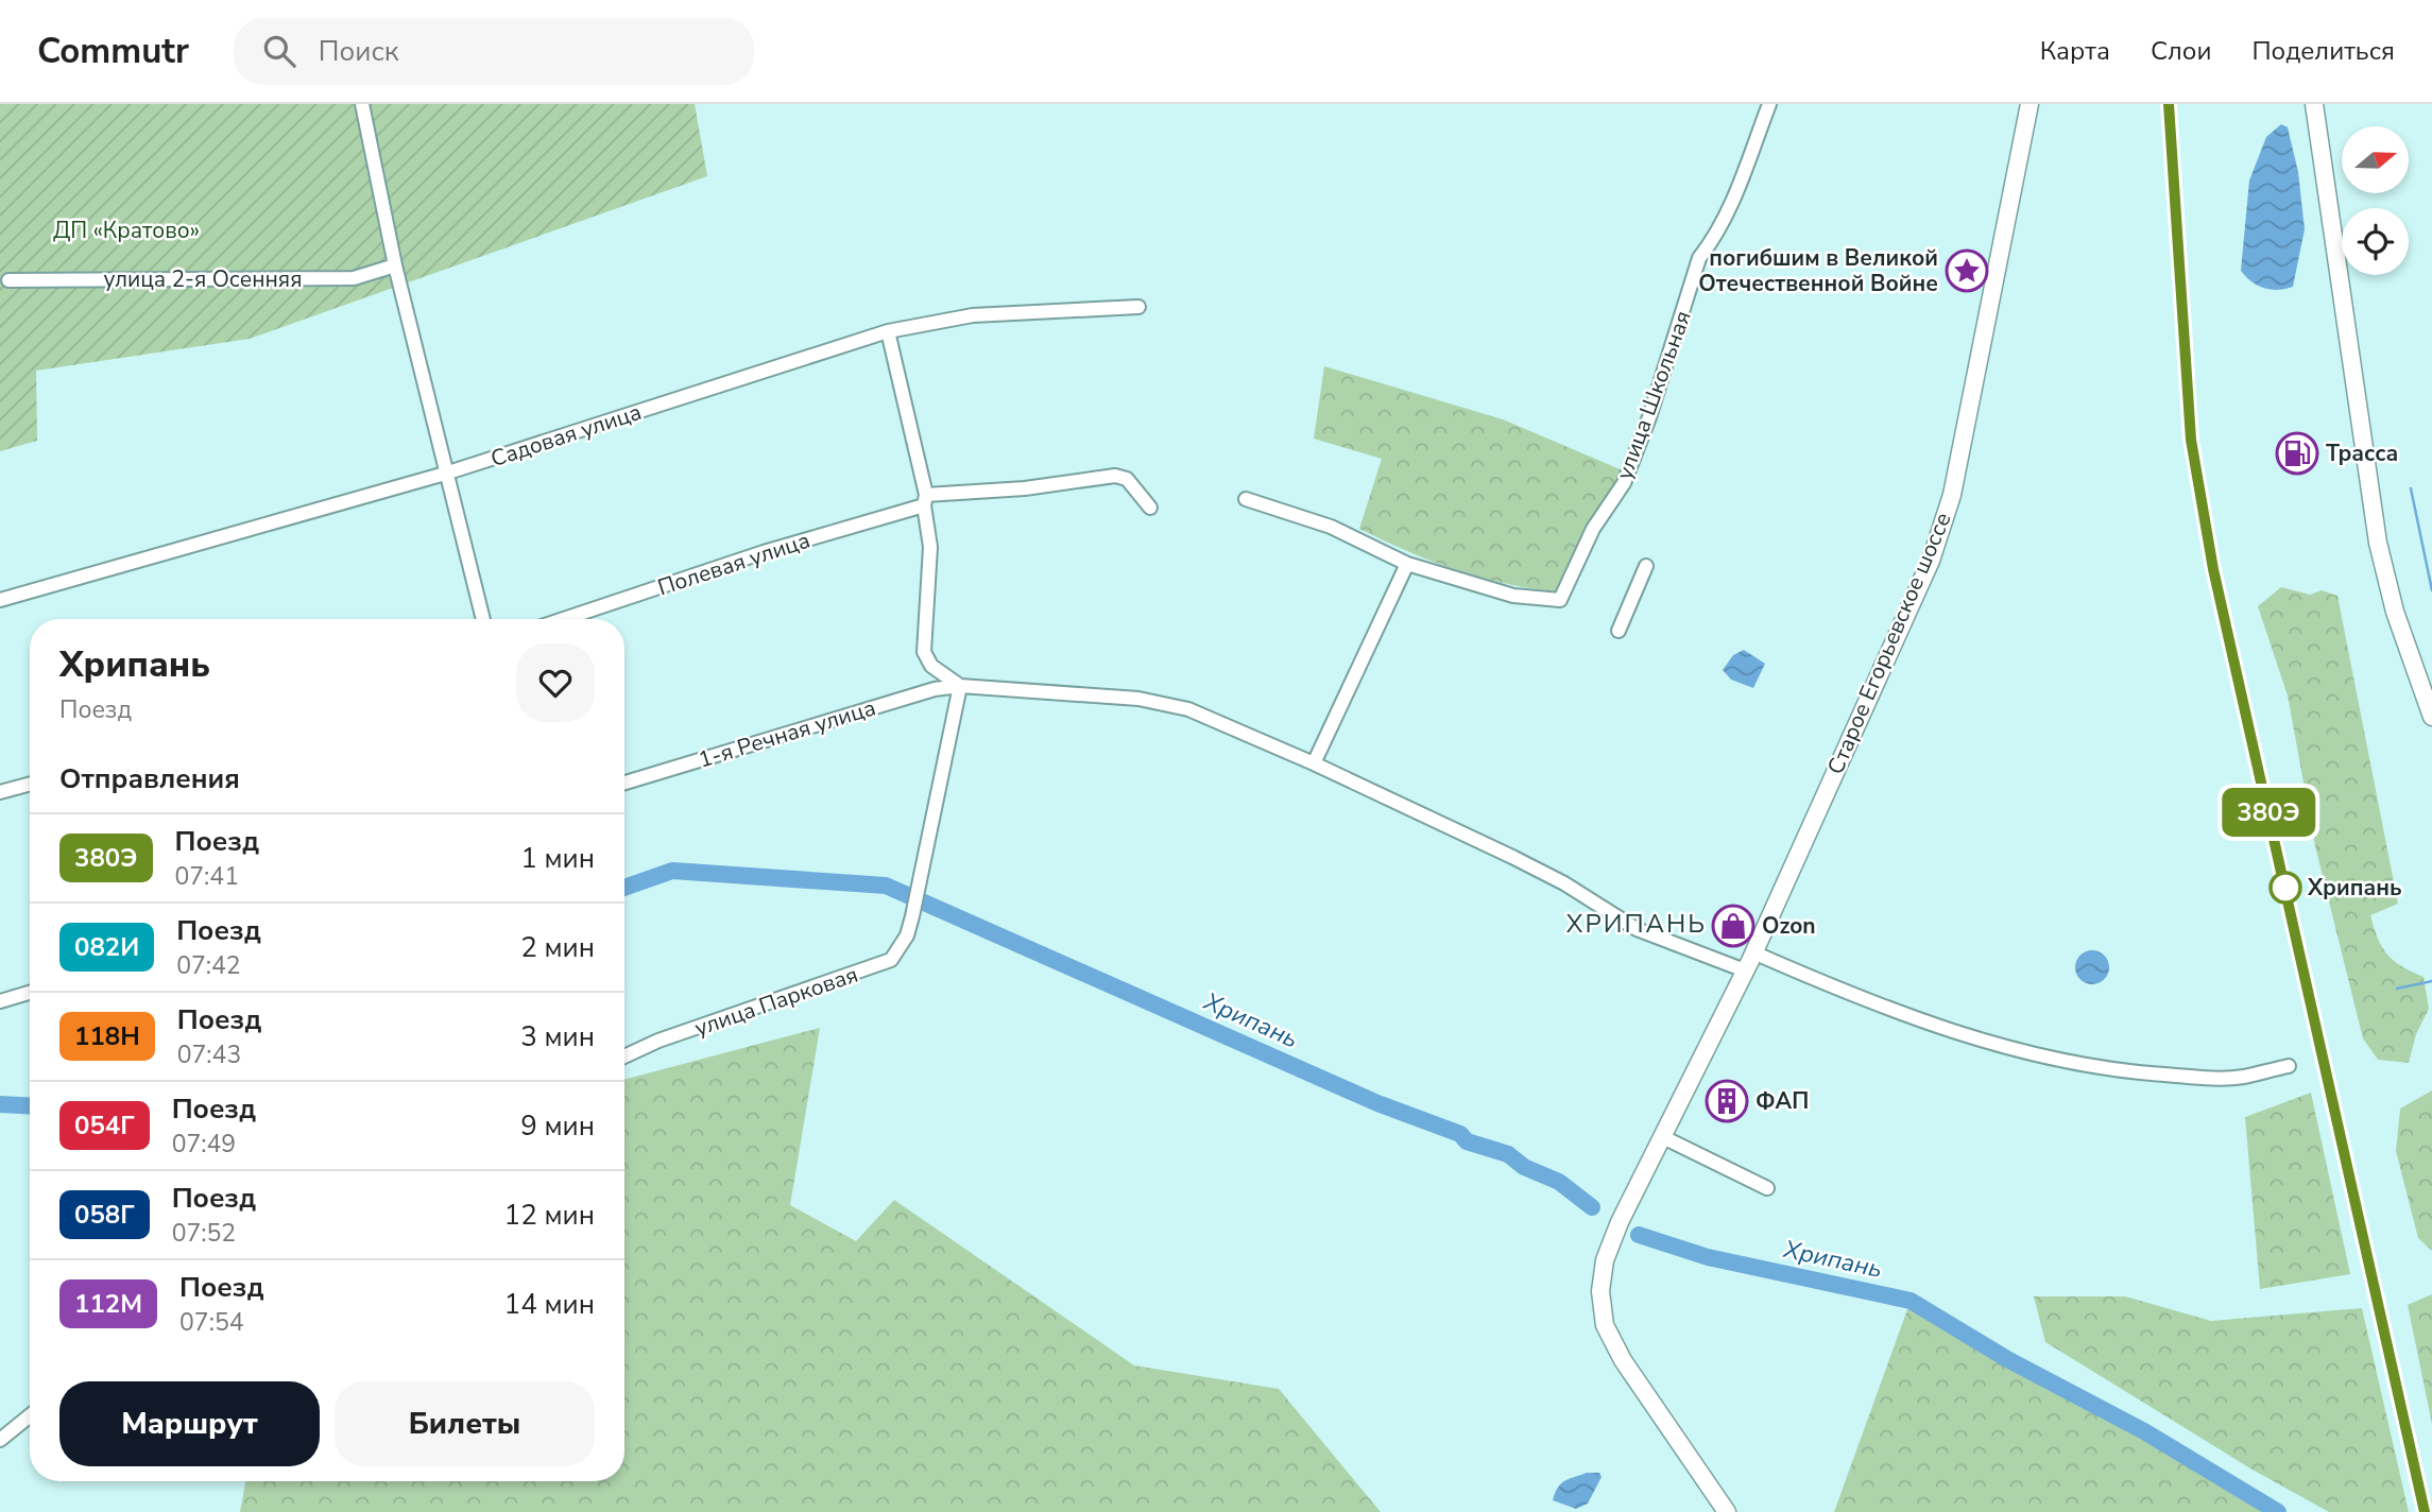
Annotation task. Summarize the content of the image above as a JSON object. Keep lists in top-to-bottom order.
{
  "streets": {
    "main road": ["Старое Егорьевское шоссе"],
    "street": [
      "улица 2-я Осенняя",
      "улица Школьная",
      "Садовая улица",
      "Полевая улица",
      "1-я Речная улица",
      "улица Парковая"
    ]
  },
  "crossings": [
    ["Старое Егорьевское шоссе", "1-я Речная улица"],
    ["1-я Речная улица", "улица Парковая"]
  ],
  "districts": ["ХРИПАНЬ"],
  "water": ["Хрипань"],
  "parks": ["ДП «Кратово»"],
  "places": {
    "place": ["погибшим в Великой Отечественной Войне"],
    "fuel station": ["Трасса"],
    "other": ["Хрипань"],
    "shop": ["Ozon"],
    "building": ["ФАП"]
  },
  "north": "right",
  "page": {
    "header": "Commutr",
    "search": "Поиск",
    "nav": ["Карта", "Слои", "Поделиться"],
    "on_map": "380Э",
    "heading": [
      ["Хрипань", "Поезд"],
      "Отправления"
    ],
    "list": [
      {
        "mark": "380Э",
        "name": "Поезд",
        "note": "07:41",
        "value": "1 мин"
      },
      {
        "mark": "082И",
        "name": "Поезд",
        "note": "07:42",
        "value": "2 мин"
      },
      {
        "mark": "118Н",
        "name": "Поезд",
        "note": "07:43",
        "value": "3 мин"
      },
      {
        "mark": "054Г",
        "name": "Поезд",
        "note": "07:49",
        "value": "9 мин"
      },
      {
        "mark": "058Г",
        "name": "Поезд",
        "note": "07:52",
        "value": "12 мин"
      },
      {
        "mark": "112М",
        "name": "Поезд",
        "note": "07:54",
        "value": "14 мин"
      }
    ],
    "buttons": ["Маршрут", "Билеты"]
  }
}
